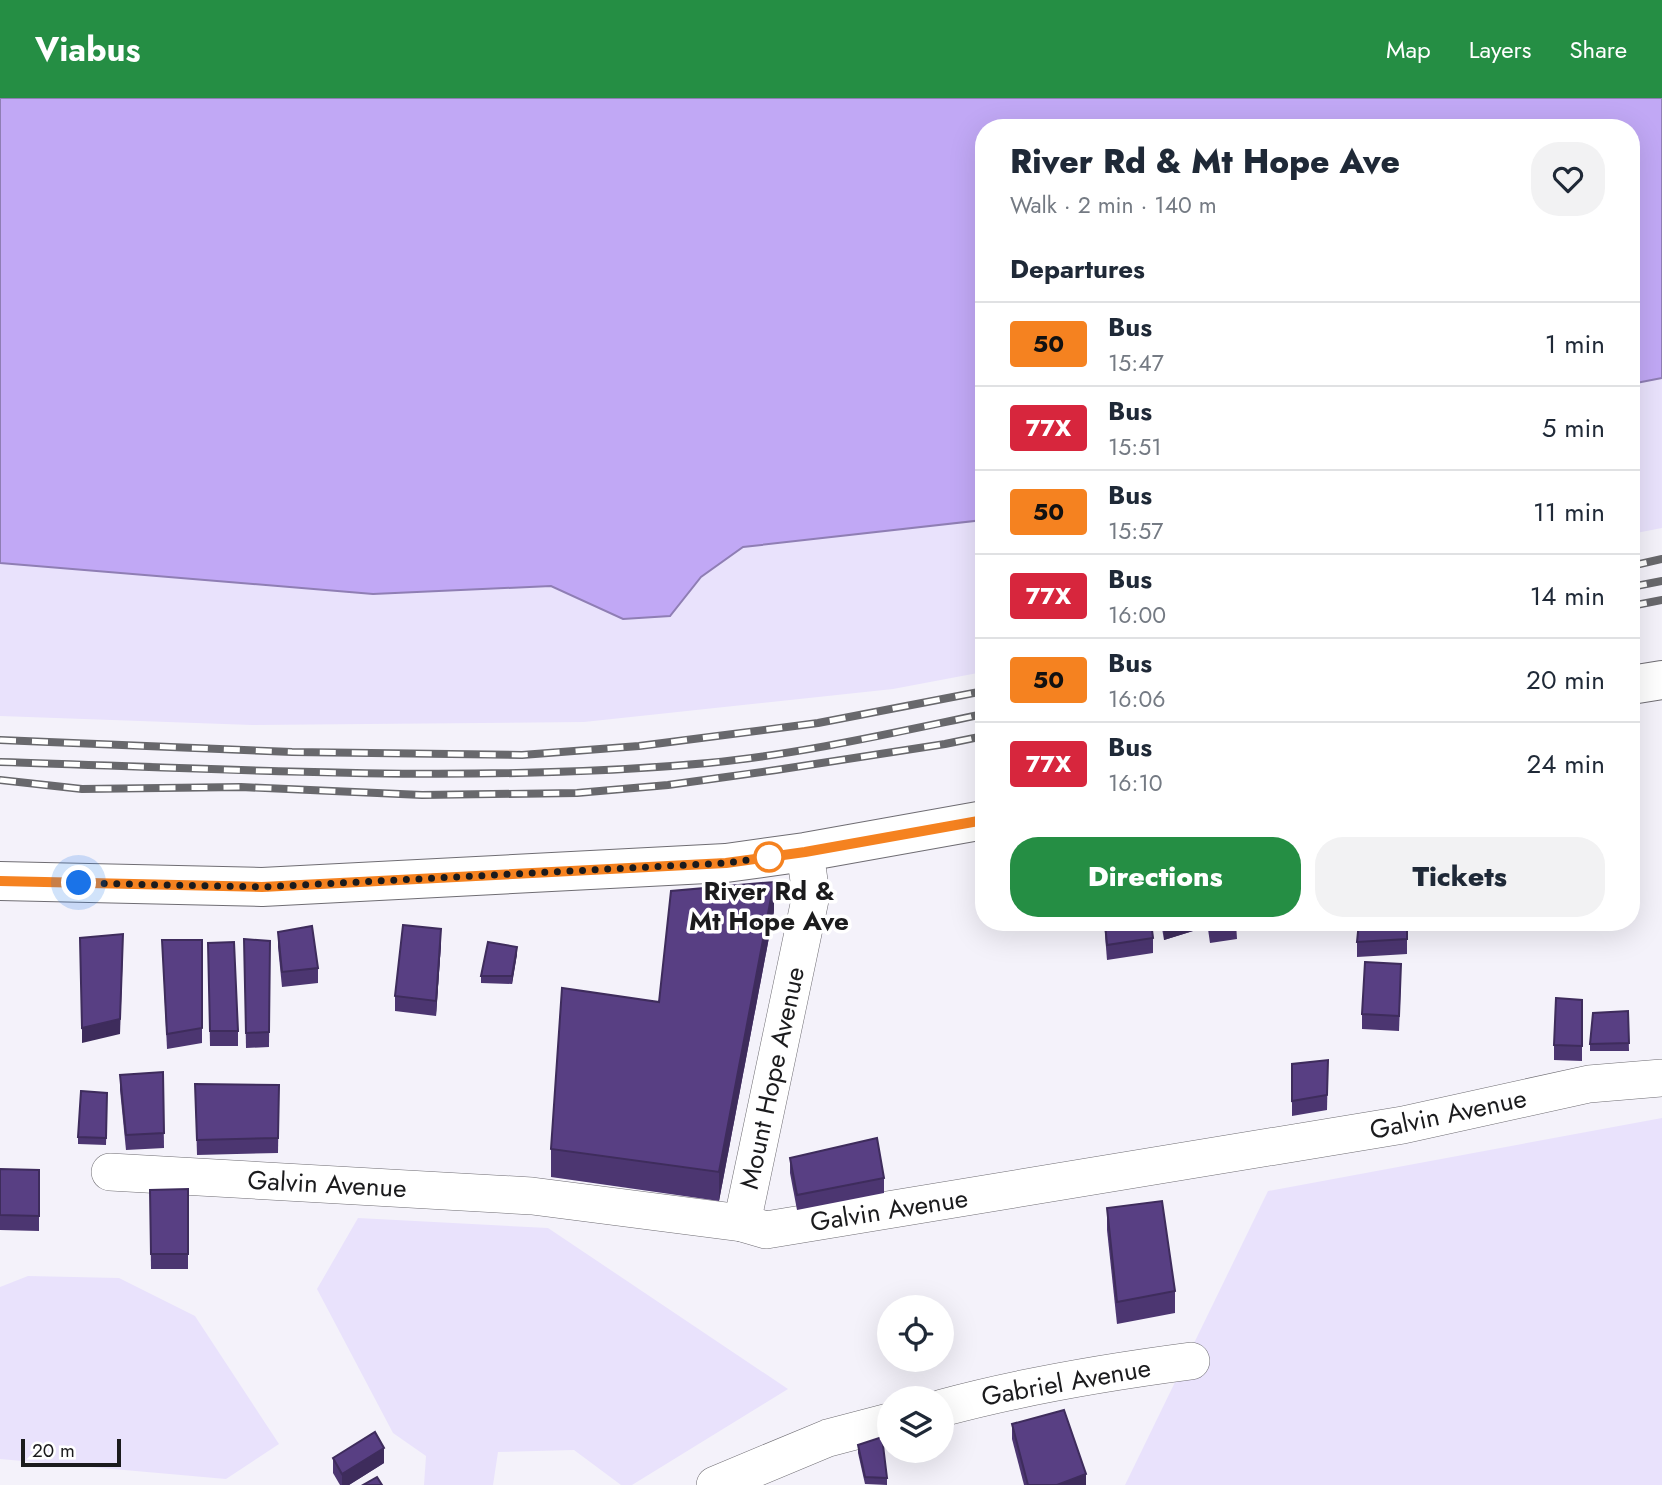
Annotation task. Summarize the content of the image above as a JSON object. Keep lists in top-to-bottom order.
{
  "streets": {
    "street": ["Mount Hope Avenue", "Galvin Avenue", "Gabriel Avenue"]
  },
  "crossings": [
    ["Mount Hope Avenue", "Galvin Avenue"]
  ],
  "places": ["River Rd & Mt Hope Ave"],
  "lines": ["bus line 50"],
  "scale_bar": "20 m",
  "page": {
    "header": "Viabus",
    "nav": ["Map", "Layers", "Share"],
    "heading": [
      ["River Rd & Mt Hope Ave", "Walk · 2 min · 140 m"],
      "Departures"
    ],
    "list": [
      {
        "mark": "50",
        "name": "Bus",
        "note": "15:47",
        "value": "1 min"
      },
      {
        "mark": "77X",
        "name": "Bus",
        "note": "15:51",
        "value": "5 min"
      },
      {
        "mark": "50",
        "name": "Bus",
        "note": "15:57",
        "value": "11 min"
      },
      {
        "mark": "77X",
        "name": "Bus",
        "note": "16:00",
        "value": "14 min"
      },
      {
        "mark": "50",
        "name": "Bus",
        "note": "16:06",
        "value": "20 min"
      },
      {
        "mark": "77X",
        "name": "Bus",
        "note": "16:10",
        "value": "24 min"
      }
    ],
    "buttons": ["Directions", "Tickets"],
    "scale": "20 m"
  }
}
